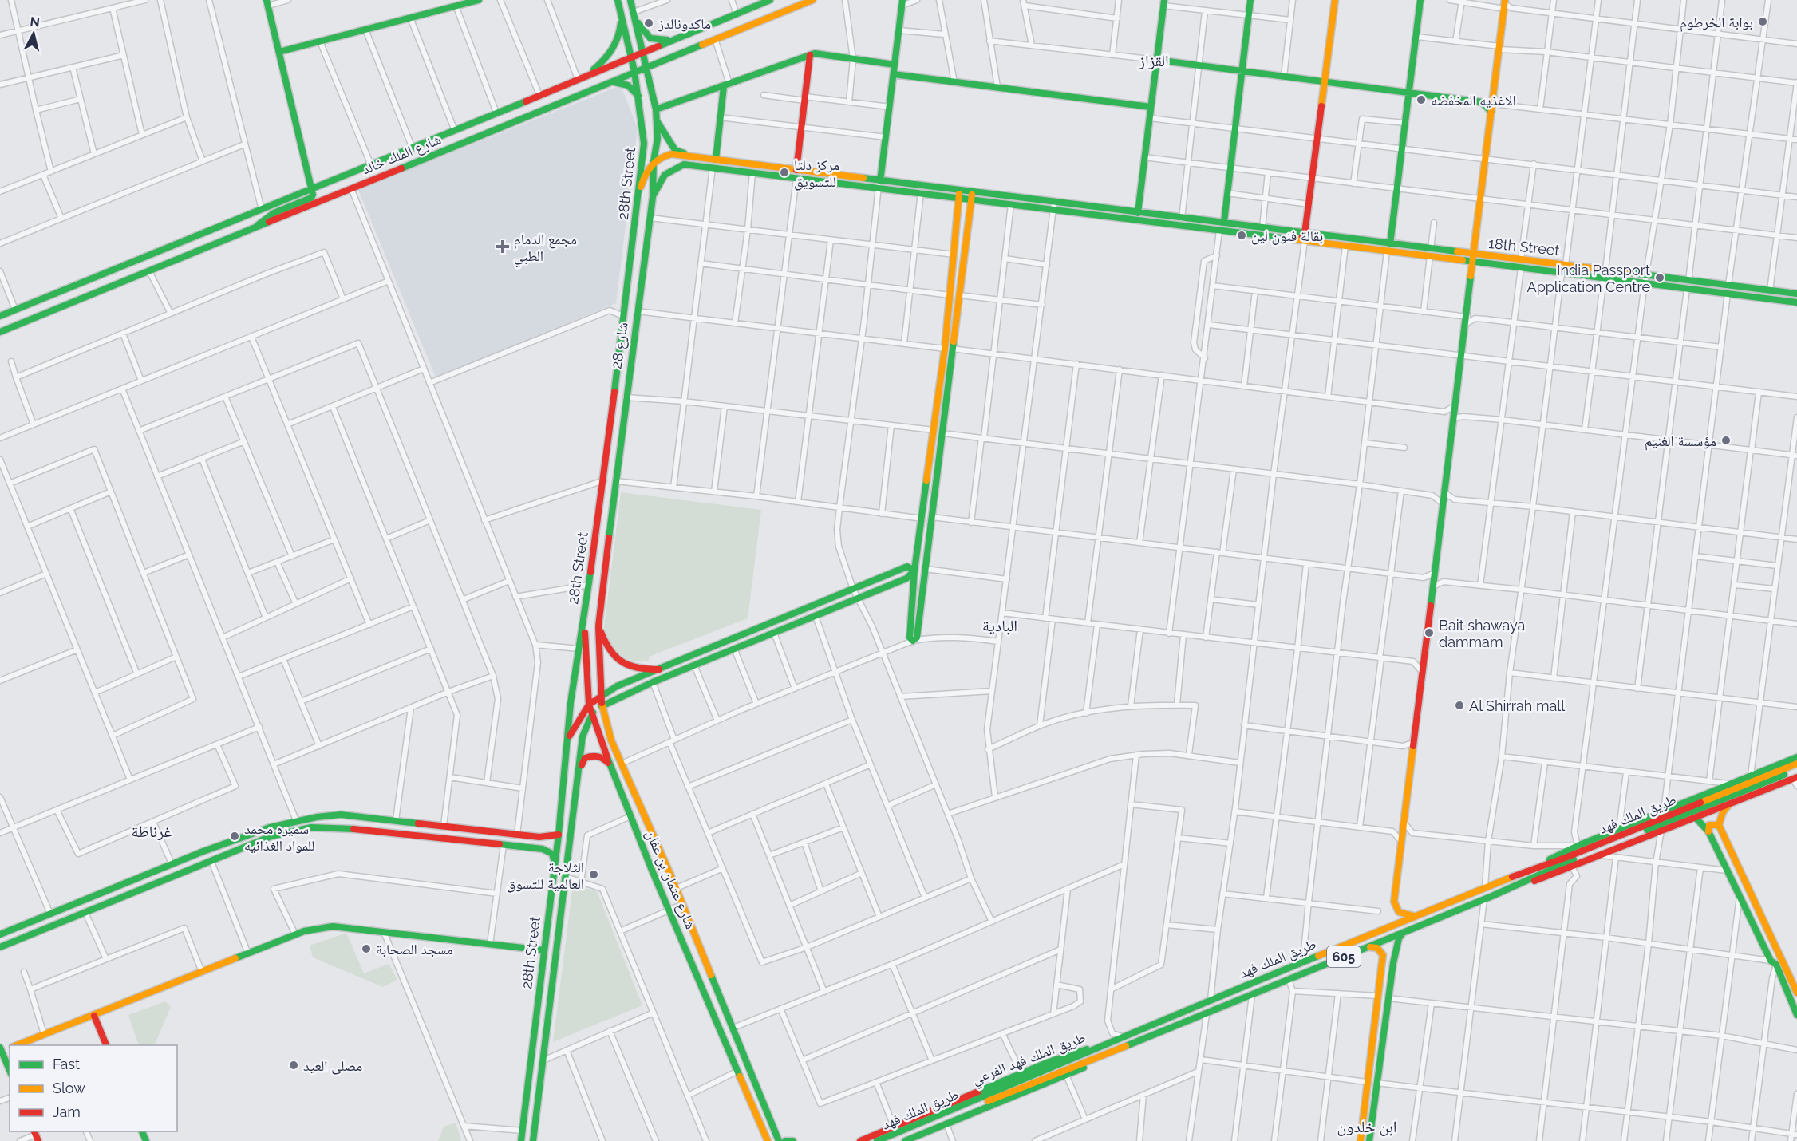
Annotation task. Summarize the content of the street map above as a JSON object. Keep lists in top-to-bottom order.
{
  "streets": {
    "main road": [
      "شارع الملك خالد",
      "28th Street",
      "18th Street",
      "شارع 28",
      "طريق الملك فهد",
      "شارع عثمان بن عفان",
      "605",
      "طريق الملك فهد الفرعي"
    ]
  },
  "crossings": [
    ["شارع الملك خالد", "28th Street"],
    ["شارع الملك خالد", "شارع 28"],
    ["28th Street", "شارع عثمان بن عفان"],
    ["شارع 28", "شارع عثمان بن عفان"],
    ["طريق الملك فهد", "طريق الملك فهد الفرعي"]
  ],
  "districts": [
    "القزاز",
    "البادية",
    "غرناطة",
    "ابن خلدون"
  ],
  "places": {
    "other": [
      "بوابة الخرطوم",
      "ماكدونالدز",
      "الاغذيه المخفضه",
      "مركز دلتا للتسويق",
      "بقالة فنون لين",
      "India Passport Application Centre",
      "مؤسسة الغنيم",
      "Bait shawaya dammam",
      "Al Shirrah mall",
      "سميره محمد للمواد الغذائيه",
      "الثلاجة العالمية للتسوق",
      "مسجد الصحابة",
      "مصلى العيد"
    ],
    "health": ["مجمع الدمام الطبي"]
  },
  "legend": ["Fast", "Slow", "Jam"],
  "north": "top"
}
